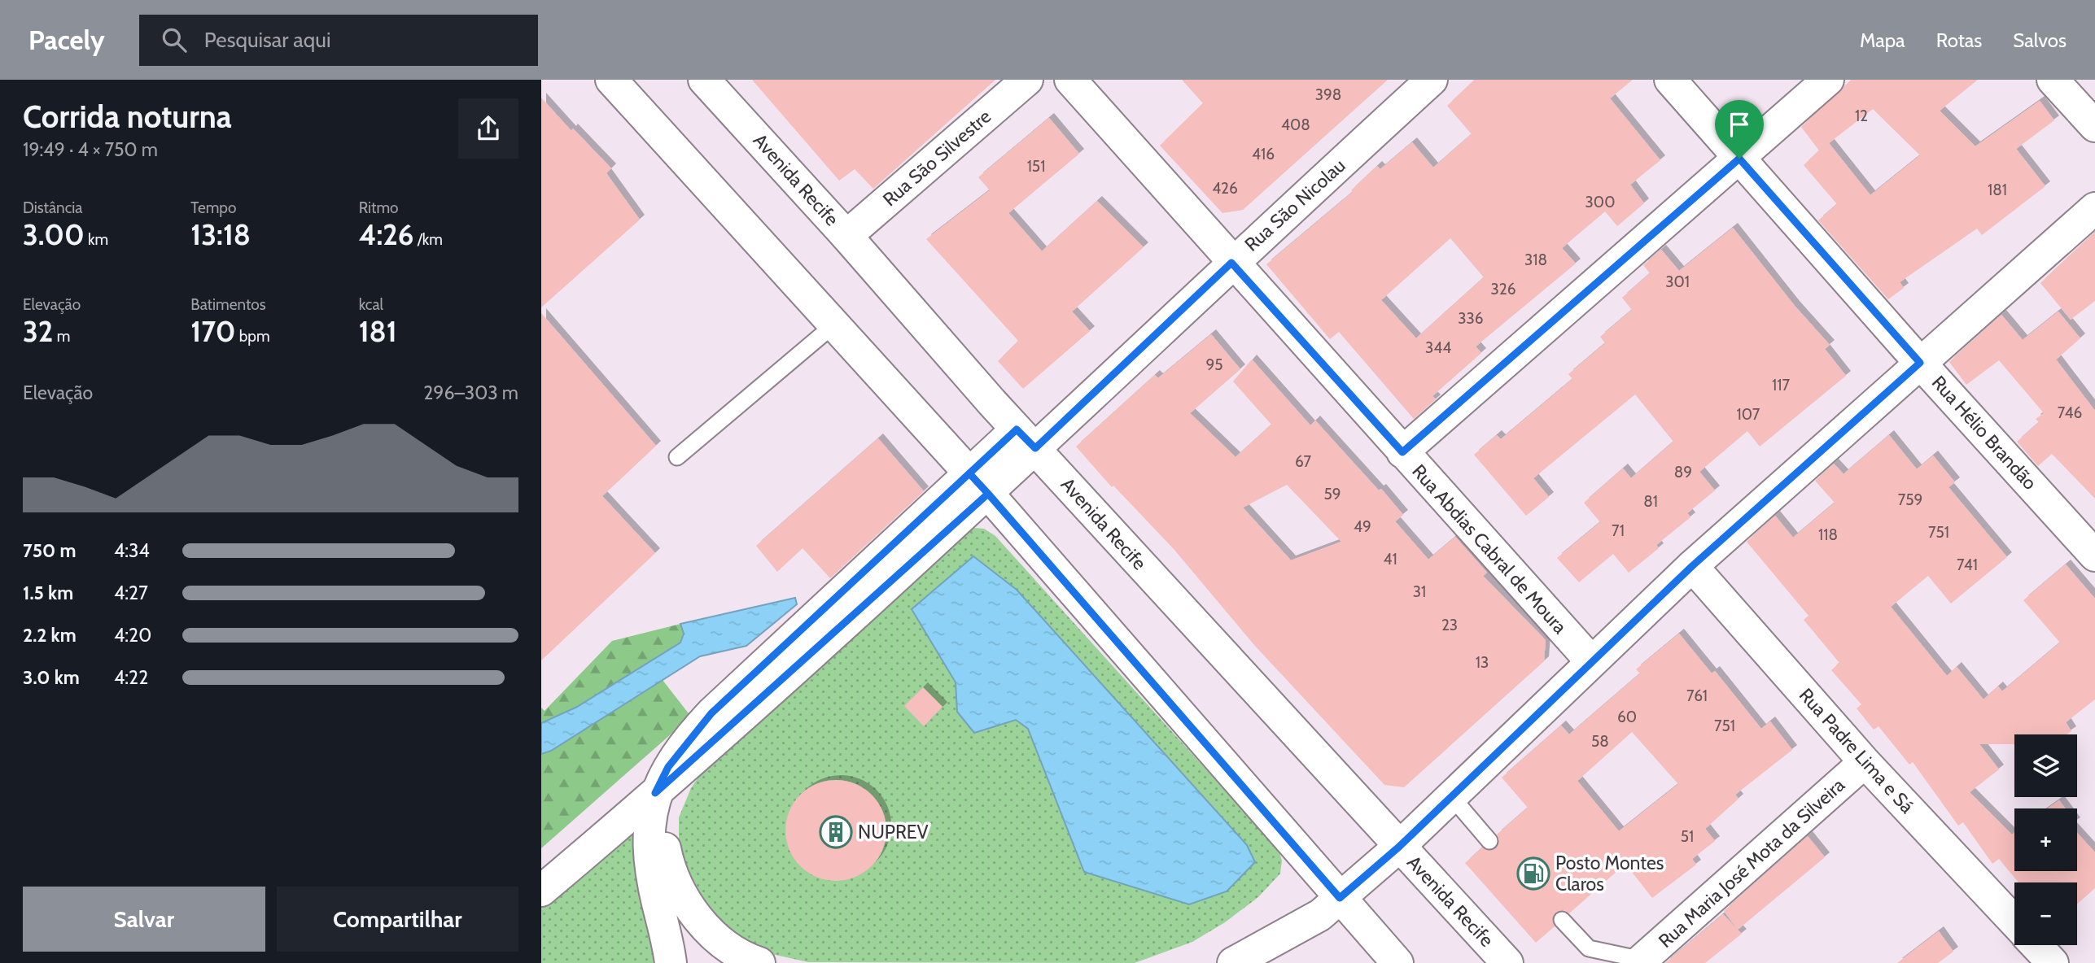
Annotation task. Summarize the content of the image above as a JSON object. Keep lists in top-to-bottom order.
{
  "streets": {
    "main road": [
      "Rua São Silvestre",
      "Avenida Recife",
      "Rua São Nicolau",
      "Rua Hélio Brandão",
      "Rua Abdias Cabral de Moura",
      "Rua Padre Lima e Sá",
      "Rua Maria José Mota da Silveira"
    ]
  },
  "crossings": [
    ["Rua São Silvestre", "Avenida Recife"],
    ["Avenida Recife", "Rua São Nicolau"],
    ["Rua São Nicolau", "Rua Abdias Cabral de Moura"],
    ["Rua Padre Lima e Sá", "Rua Maria José Mota da Silveira"]
  ],
  "places": {
    "building": ["NUPREV"],
    "fuel station": ["Posto Montes Claros"]
  },
  "house_numbers": [
    "398",
    "12",
    "408",
    "416",
    "151",
    "426",
    "181",
    "300",
    "318",
    "301",
    "326",
    "336",
    "344",
    "95",
    "117",
    "746",
    "107",
    "67",
    "89",
    "59",
    "759",
    "81",
    "49",
    "71",
    "751",
    "118",
    "41",
    "741",
    "31",
    "23",
    "13",
    "761",
    "60",
    "751",
    "58",
    "51"
  ],
  "page": {
    "header": "Pacely",
    "search": "Pesquisar aqui",
    "nav": ["Mapa", "Rotas", "Salvos"],
    "heading": ["Corrida noturna", "19:49 · 4 × 750 m"],
    "stats": [
      ["Distância", "3.00 km"],
      ["Tempo", "13:18"],
      ["Ritmo", "4:26 /km"],
      ["Elevação", "32 m"],
      ["Batimentos", "170 bpm"],
      ["kcal", "181"]
    ],
    "chart": ["Elevação", "296–303 m"],
    "list": [
      {
        "name": "750 m",
        "note": "4:34"
      },
      {
        "name": "1.5 km",
        "note": "4:27"
      },
      {
        "name": "2.2 km",
        "note": "4:20"
      },
      {
        "name": "3.0 km",
        "note": "4:22"
      }
    ],
    "map_buttons": ["+", "−"],
    "buttons": ["Salvar", "Compartilhar"]
  }
}
